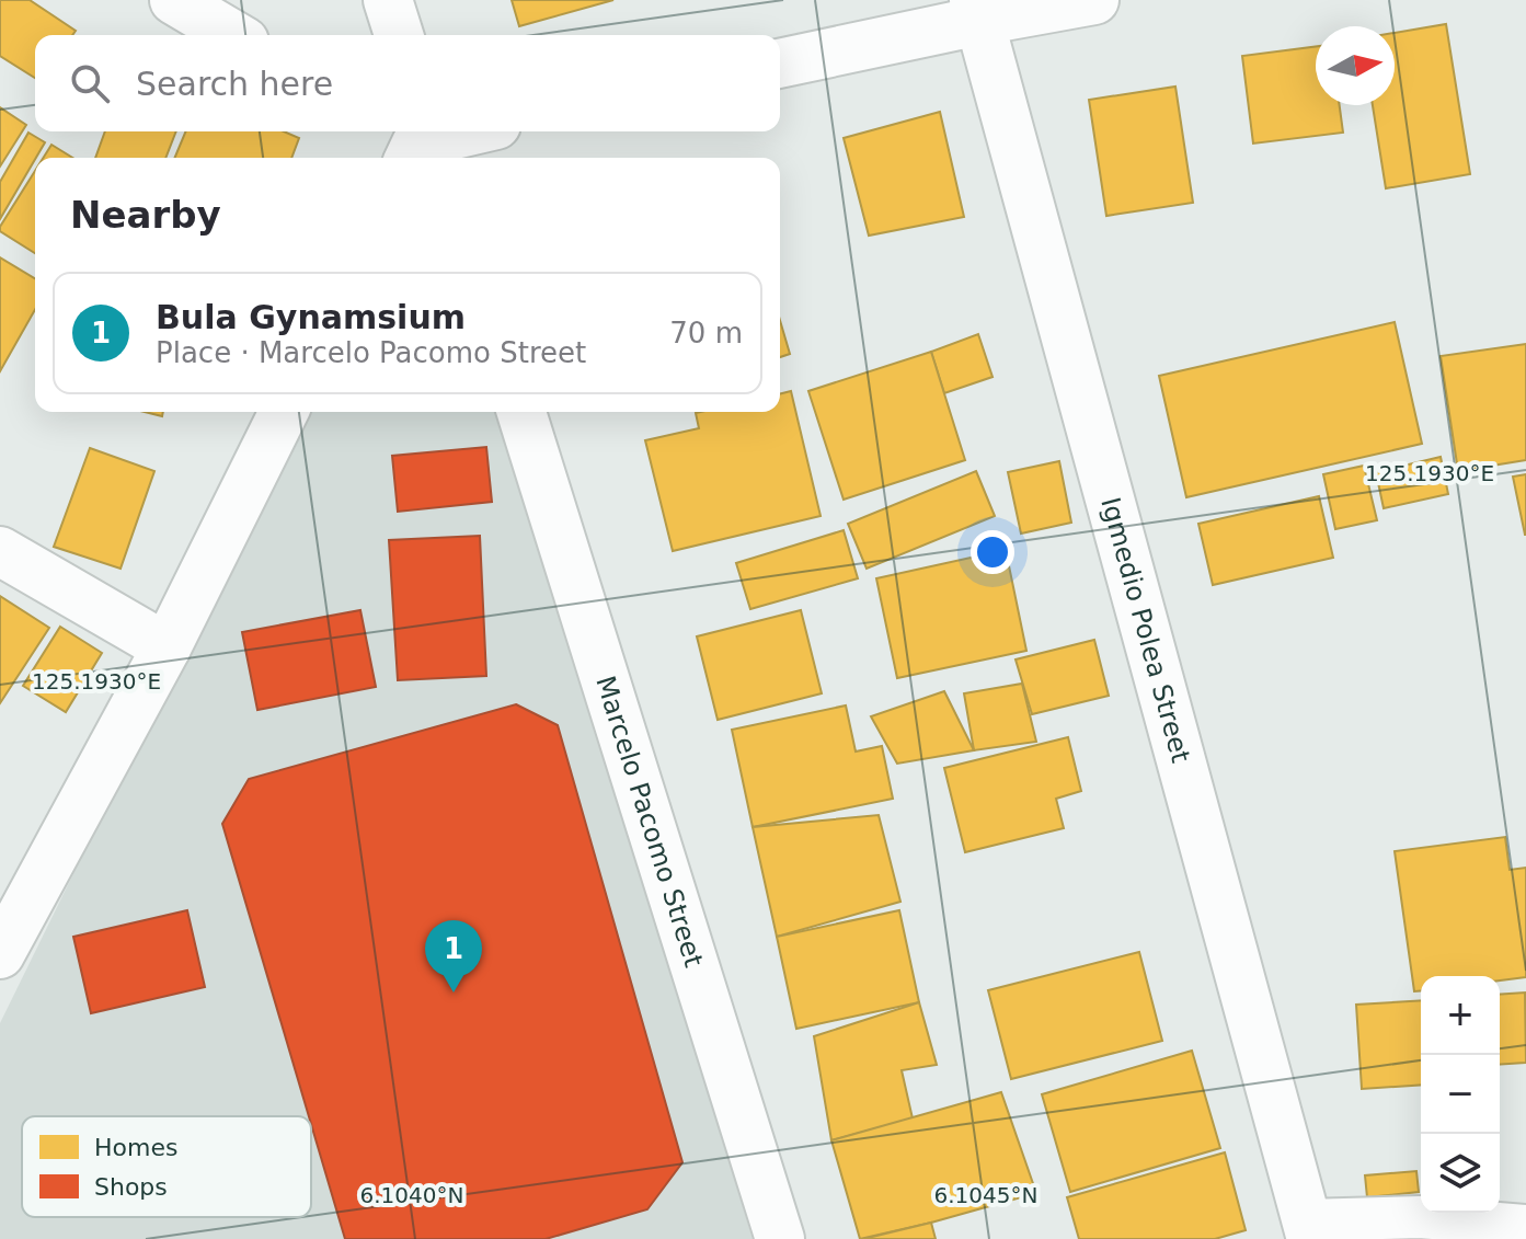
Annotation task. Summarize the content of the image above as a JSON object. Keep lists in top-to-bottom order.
{
  "streets": {
    "street": ["Igmedio Polea Street", "Marcelo Pacomo Street"]
  },
  "legend": ["Homes", "Shops"],
  "north": "right",
  "page": {
    "search": "Search here",
    "heading": "Nearby",
    "list": [
      {
        "mark": "1",
        "name": "Bula Gynamsium",
        "note": "Place · Marcelo Pacomo Street",
        "value": "70 m"
      }
    ],
    "pins": "1",
    "map_buttons": ["+", "−"]
  },
  "coordinates": ["125.1930°E", "6.1040°N", "6.1045°N"]
}
